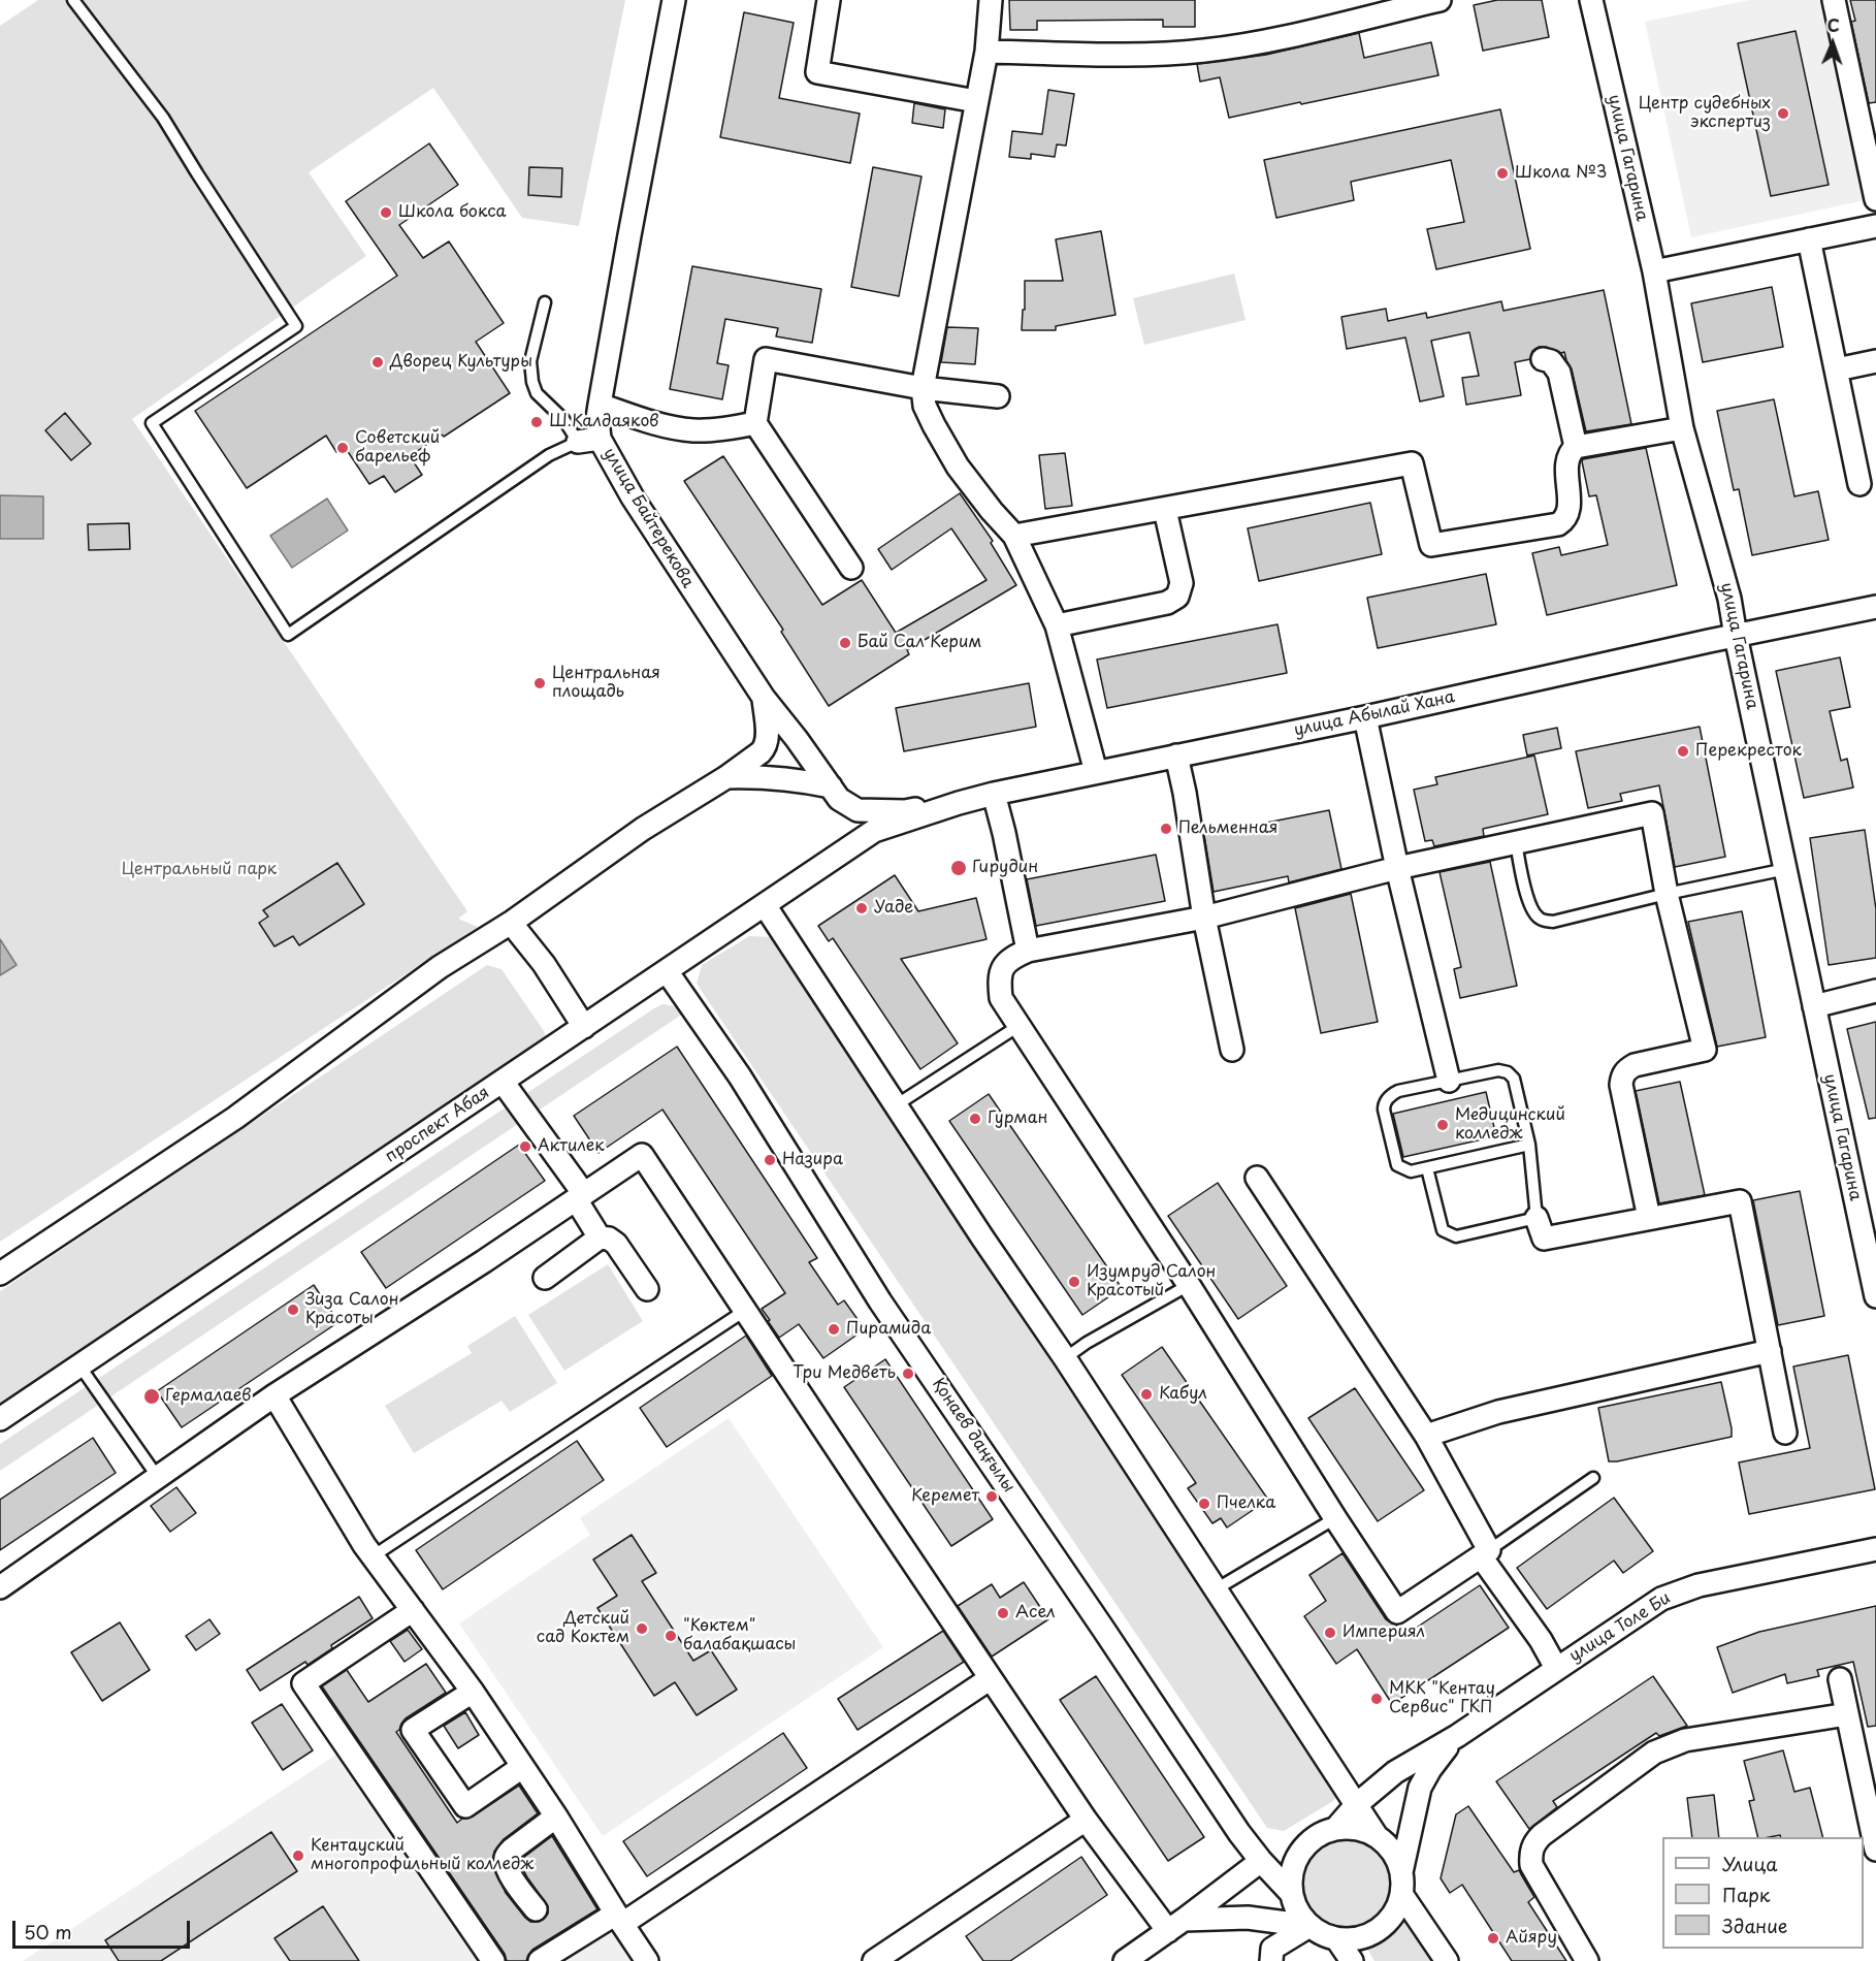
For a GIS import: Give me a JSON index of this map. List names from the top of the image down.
{
  "streets": {
    "street": [
      "улица Гагарина",
      "улица Байтерекова",
      "улица Абылай Хана",
      "проспект Абая",
      "Қонаев даңғылы",
      "улица Толе Би"
    ]
  },
  "crossings": [
    ["улица Гагарина", "улица Абылай Хана"],
    ["улица Байтерекова", "улица Абылай Хана"],
    ["улица Абылай Хана", "проспект Абая"],
    ["проспект Абая", "Қонаев даңғылы"],
    ["Қонаев даңғылы", "улица Толе Би"]
  ],
  "parks": ["Центральный парк"],
  "places": [
    "Центр судебных экспертиз",
    "Школа №3",
    "Школа бокса",
    "Дворец Культуры",
    "Ш.Калдаяков",
    "Советский барельеф",
    "Бай Сал Керим",
    "Центральная площадь",
    "Перекресток",
    "Пельменная",
    "Гирудин",
    "Уаде",
    "Гурман",
    "Медицинский колледж",
    "Актилек",
    "Назира",
    "Изумруд Салон Красотый",
    "Зиза Салон Красоты",
    "Пирамида",
    "Три Медветь",
    "Кабул",
    "Гермалаев",
    "Керемет",
    "Пчелка",
    "Асел",
    "Детский сад Коктем",
    "Империял",
    "\"Көктем\" балабақшасы",
    "МКК \"Кентау Сервис\" ГКП",
    "Кентауский многопрофильный колледж",
    "Айяру"
  ],
  "legend": ["Улица", "Парк", "Здание"],
  "scale_bar": "50 m",
  "north": "top"
}
